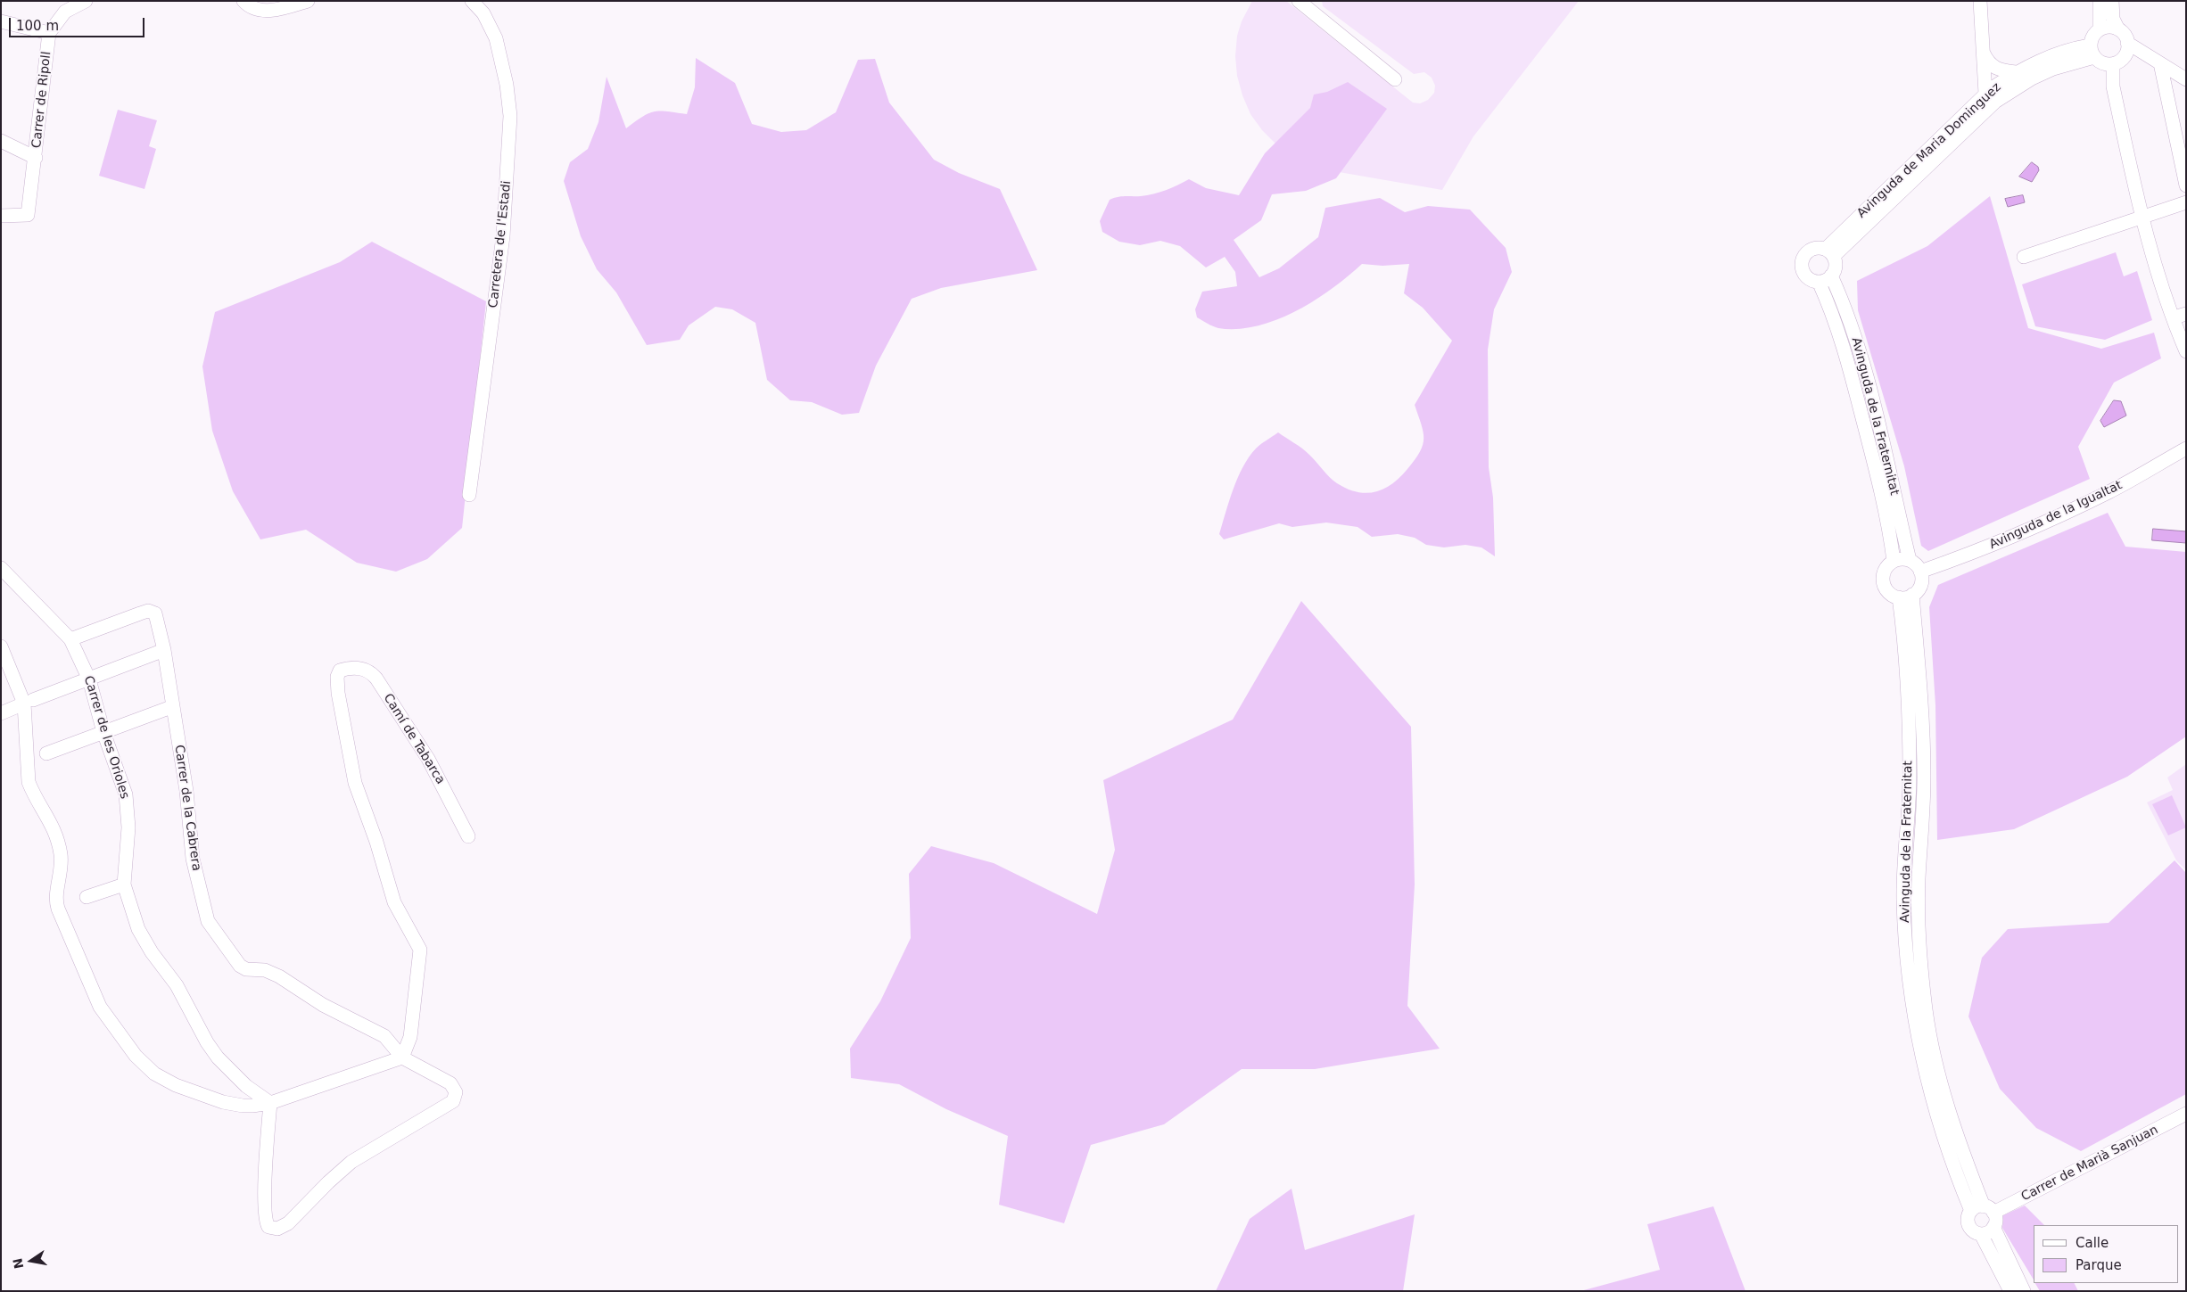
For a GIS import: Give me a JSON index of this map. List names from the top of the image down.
{
  "streets": {
    "street": [
      "Carrer de Ripoll",
      "Avinguda de Maria Dominguez",
      "Carretera de l'Estadi",
      "Avinguda de la Fraternitat",
      "Avinguda de la Igualtat",
      "Carrer de les Orioles",
      "Camí de Tabarca",
      "Carrer de la Cabrera",
      "Carrer de Marià Sanjuan"
    ]
  },
  "crossings": [
    ["Avinguda de Maria Dominguez", "Avinguda de la Fraternitat"],
    ["Avinguda de la Fraternitat", "Avinguda de la Igualtat"],
    ["Avinguda de la Fraternitat", "Carrer de Marià Sanjuan"],
    ["Carrer de les Orioles", "Carrer de la Cabrera"],
    ["Camí de Tabarca", "Carrer de la Cabrera"]
  ],
  "legend": ["Calle", "Parque"],
  "scale_bar": "100 m",
  "north": "left"
}
